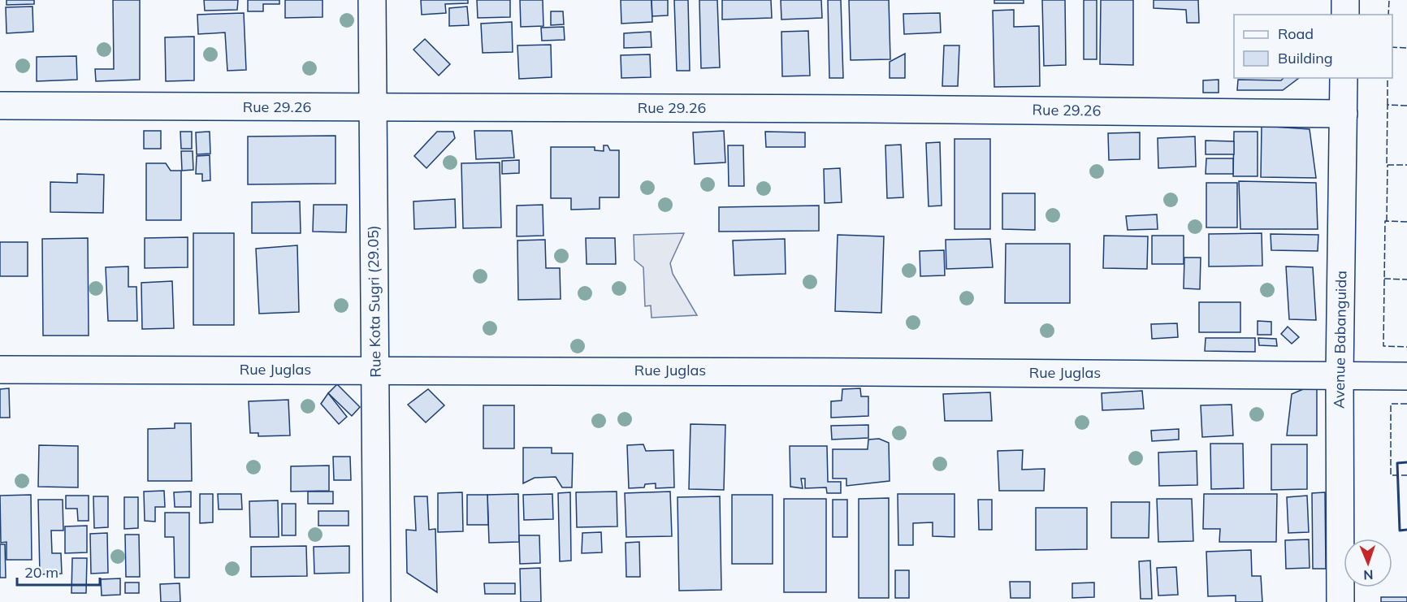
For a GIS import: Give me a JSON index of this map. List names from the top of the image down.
{
  "streets": {
    "street": [
      "Rue 29.26",
      "Rue Kota Sugri (29.05)",
      "Avenue Babanguida",
      "Rue Juglas"
    ]
  },
  "crossings": [
    ["Rue 29.26", "Rue Kota Sugri (29.05)"],
    ["Rue 29.26", "Avenue Babanguida"],
    ["Rue Kota Sugri (29.05)", "Rue Juglas"],
    ["Avenue Babanguida", "Rue Juglas"]
  ],
  "legend": ["Road", "Building"],
  "scale_bar": "20 m",
  "north": "bottom"
}
